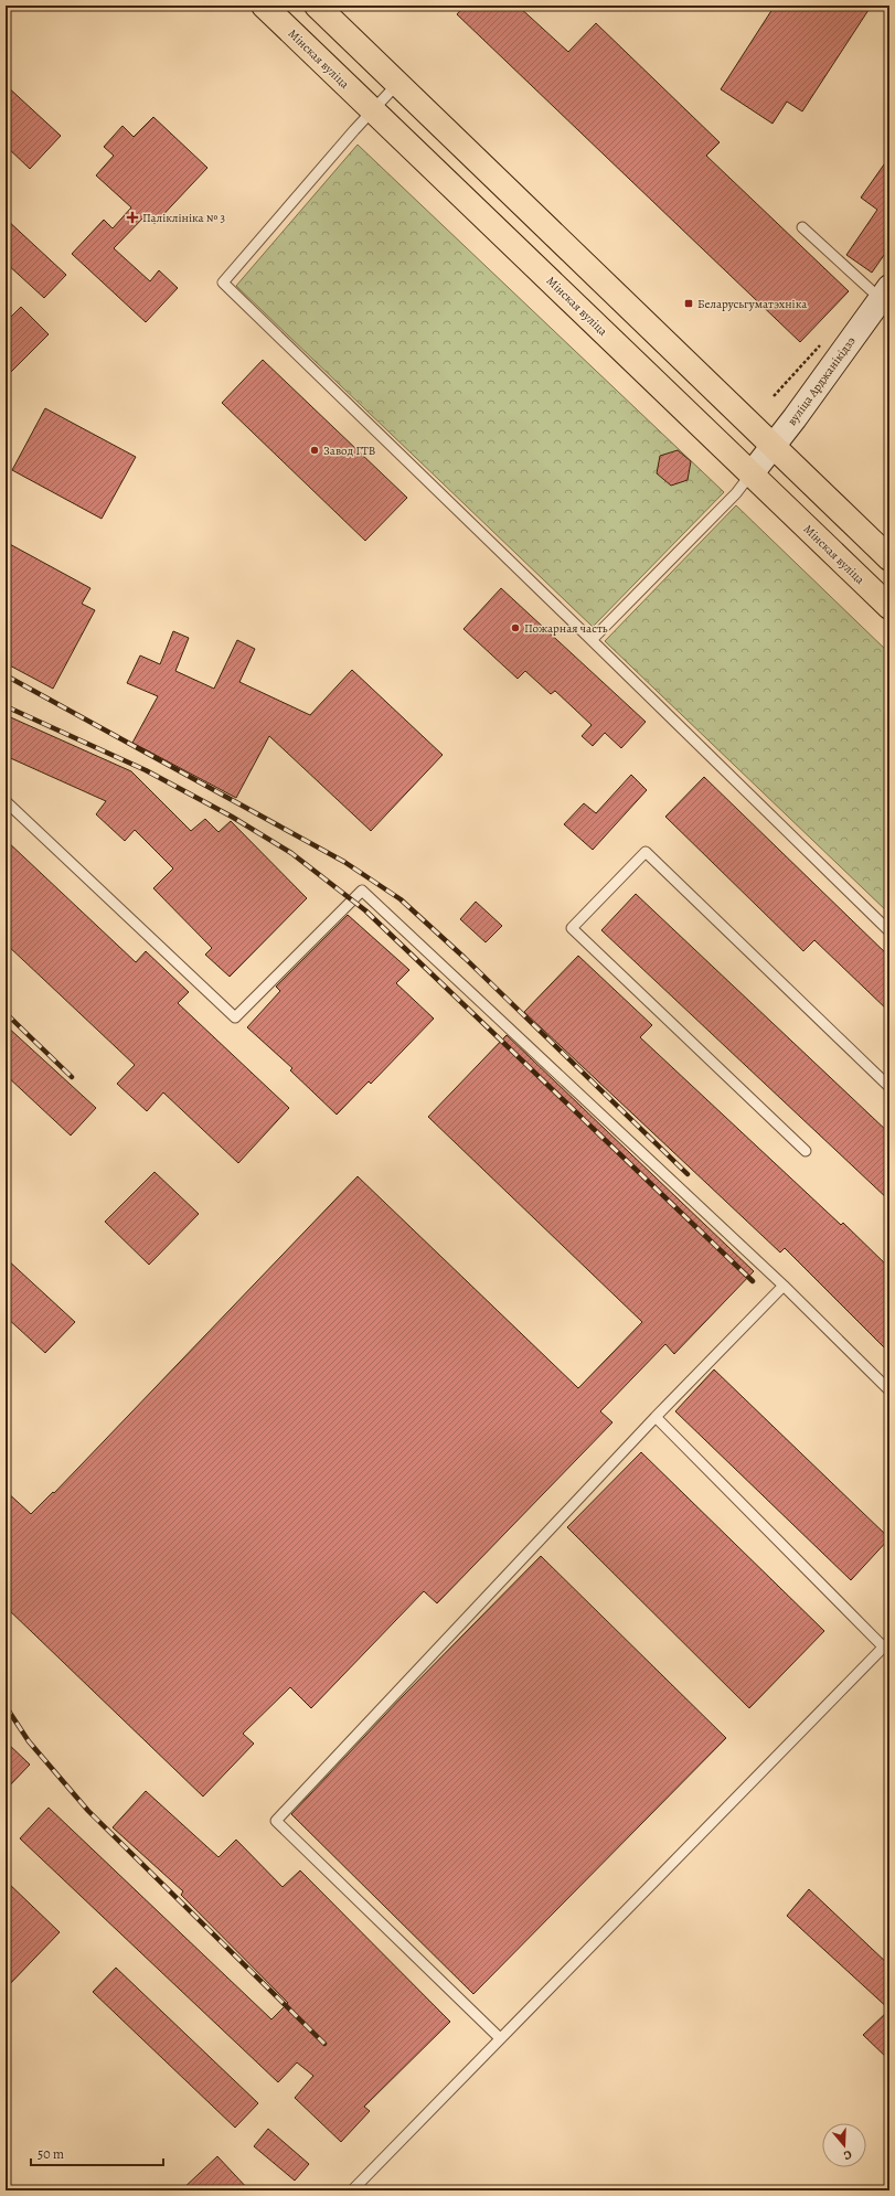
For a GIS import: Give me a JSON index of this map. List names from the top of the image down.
{
  "streets": {
    "main road": ["Мінская вуліца", "вуліца Арджанікідзэ"]
  },
  "crossings": [
    ["Мінская вуліца", "вуліца Арджанікідзэ"]
  ],
  "places": {
    "health": ["Паліклініка № 3"],
    "transit": ["Беларусьгуматэхніка"],
    "other": ["Завод ГТВ", "Пожарная часть"]
  },
  "scale_bar": "50 m",
  "north": "bottom"
}
